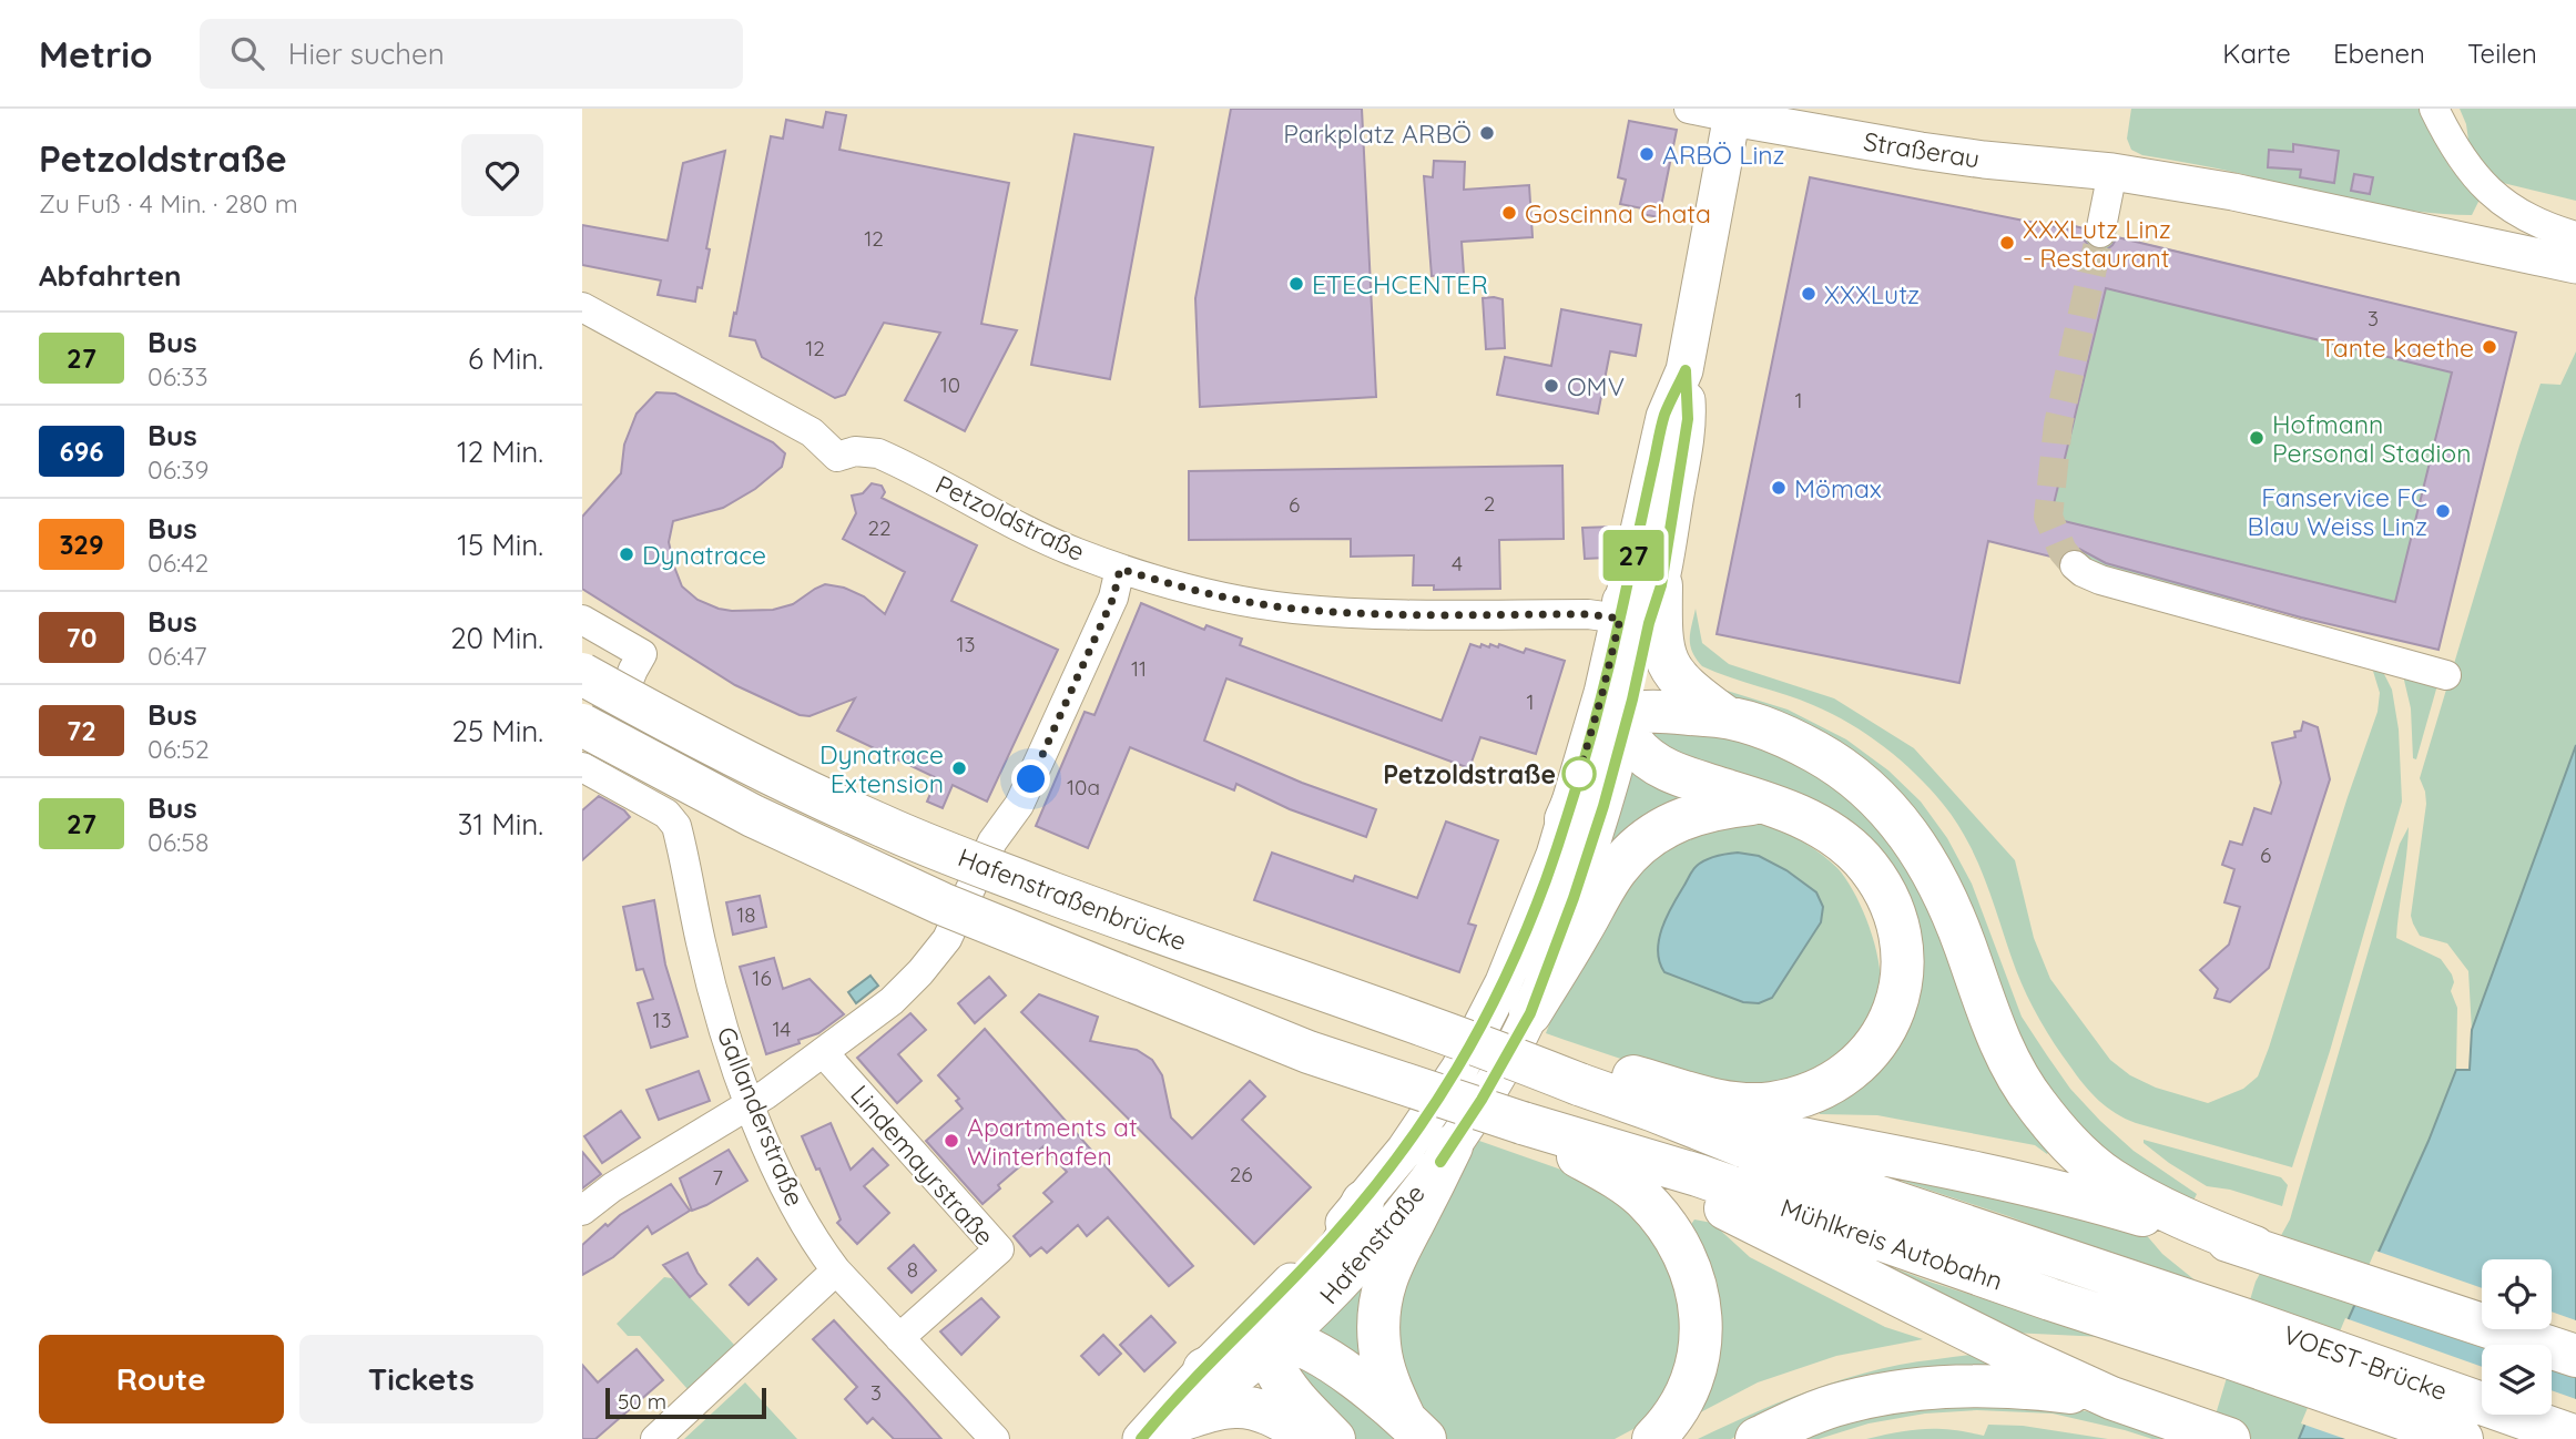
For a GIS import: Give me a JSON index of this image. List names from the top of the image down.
{
  "streets": {
    "highway": ["Hafenstraßenbrücke", "Mühlkreis Autobahn", "VOEST-Brücke"],
    "main road": ["Straßerau", "Hafenstraße"],
    "street": ["Petzoldstraße", "Gallanderstraße", "Lindemayrstraße"]
  },
  "crossings": [
    ["Straßerau", "Hafenstraße"],
    ["Petzoldstraße", "Hafenstraße"],
    ["Hafenstraßenbrücke", "Mühlkreis Autobahn"],
    ["Gallanderstraße", "Lindemayrstraße"],
    ["Mühlkreis Autobahn", "VOEST-Brücke"]
  ],
  "places": [
    "Parkplatz ARBÖ",
    "ARBÖ Linz",
    "Goscinna Chata",
    "XXXLutz Linz - Restaurant",
    "ETECHCENTER",
    "XXXLutz",
    "Tante kaethe",
    "OMV",
    "Hofmann Personal Stadion",
    "Mömax",
    "Fanservice FC Blau Weiss Linz",
    "Dynatrace",
    "Dynatrace Extension",
    "Petzoldstraße",
    "Apartments at Winterhafen"
  ],
  "lines": ["bus line 27"],
  "house_numbers": [
    "12",
    "3",
    "12",
    "10",
    "1",
    "2",
    "6",
    "22",
    "4",
    "13",
    "11",
    "1",
    "10a",
    "6",
    "18",
    "16",
    "13",
    "14",
    "26",
    "7",
    "8",
    "3"
  ],
  "scale_bar": "50 m",
  "page": {
    "header": "Metrio",
    "search": "Hier suchen",
    "nav": ["Karte", "Ebenen", "Teilen"],
    "heading": [
      ["Petzoldstraße", "Zu Fuß · 4 Min. · 280 m"],
      "Abfahrten"
    ],
    "on_map": "27",
    "list": [
      {
        "mark": "27",
        "name": "Bus",
        "note": "06:33",
        "value": "6 Min."
      },
      {
        "mark": "696",
        "name": "Bus",
        "note": "06:39",
        "value": "12 Min."
      },
      {
        "mark": "329",
        "name": "Bus",
        "note": "06:42",
        "value": "15 Min."
      },
      {
        "mark": "70",
        "name": "Bus",
        "note": "06:47",
        "value": "20 Min."
      },
      {
        "mark": "72",
        "name": "Bus",
        "note": "06:52",
        "value": "25 Min."
      },
      {
        "mark": "27",
        "name": "Bus",
        "note": "06:58",
        "value": "31 Min."
      }
    ],
    "buttons": ["Route", "Tickets"],
    "scale": "50 m"
  }
}
